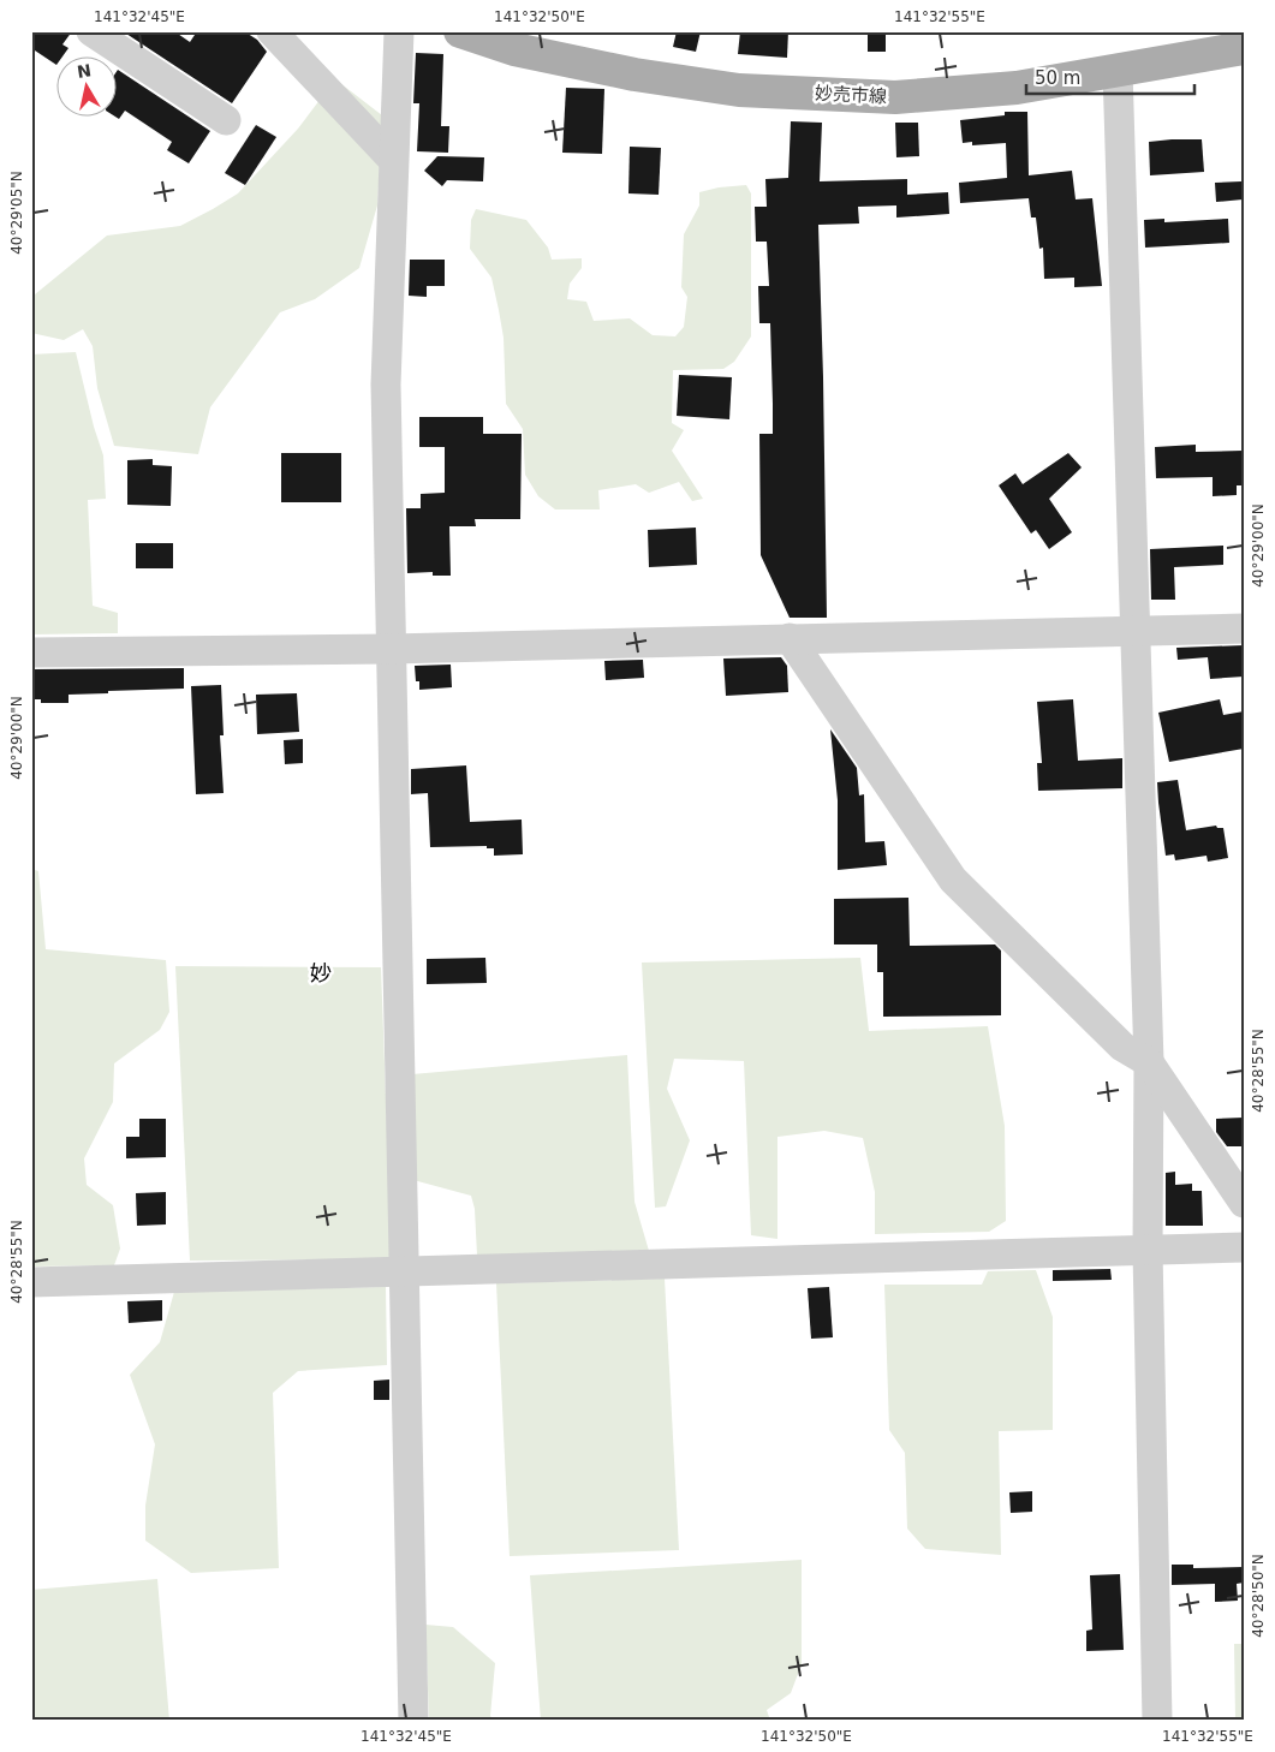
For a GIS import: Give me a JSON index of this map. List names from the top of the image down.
{
  "streets": {
    "main road": ["妙売市線"]
  },
  "districts": ["妙"],
  "scale_bar": "50 m",
  "north": "top",
  "coordinates": [
    "141°32'45\"E",
    "141°32'50\"E",
    "141°32'55\"E",
    "40°29'05\"N",
    "40°29'00\"N",
    "40°28'55\"N",
    "40°28'50\"N"
  ]
}
